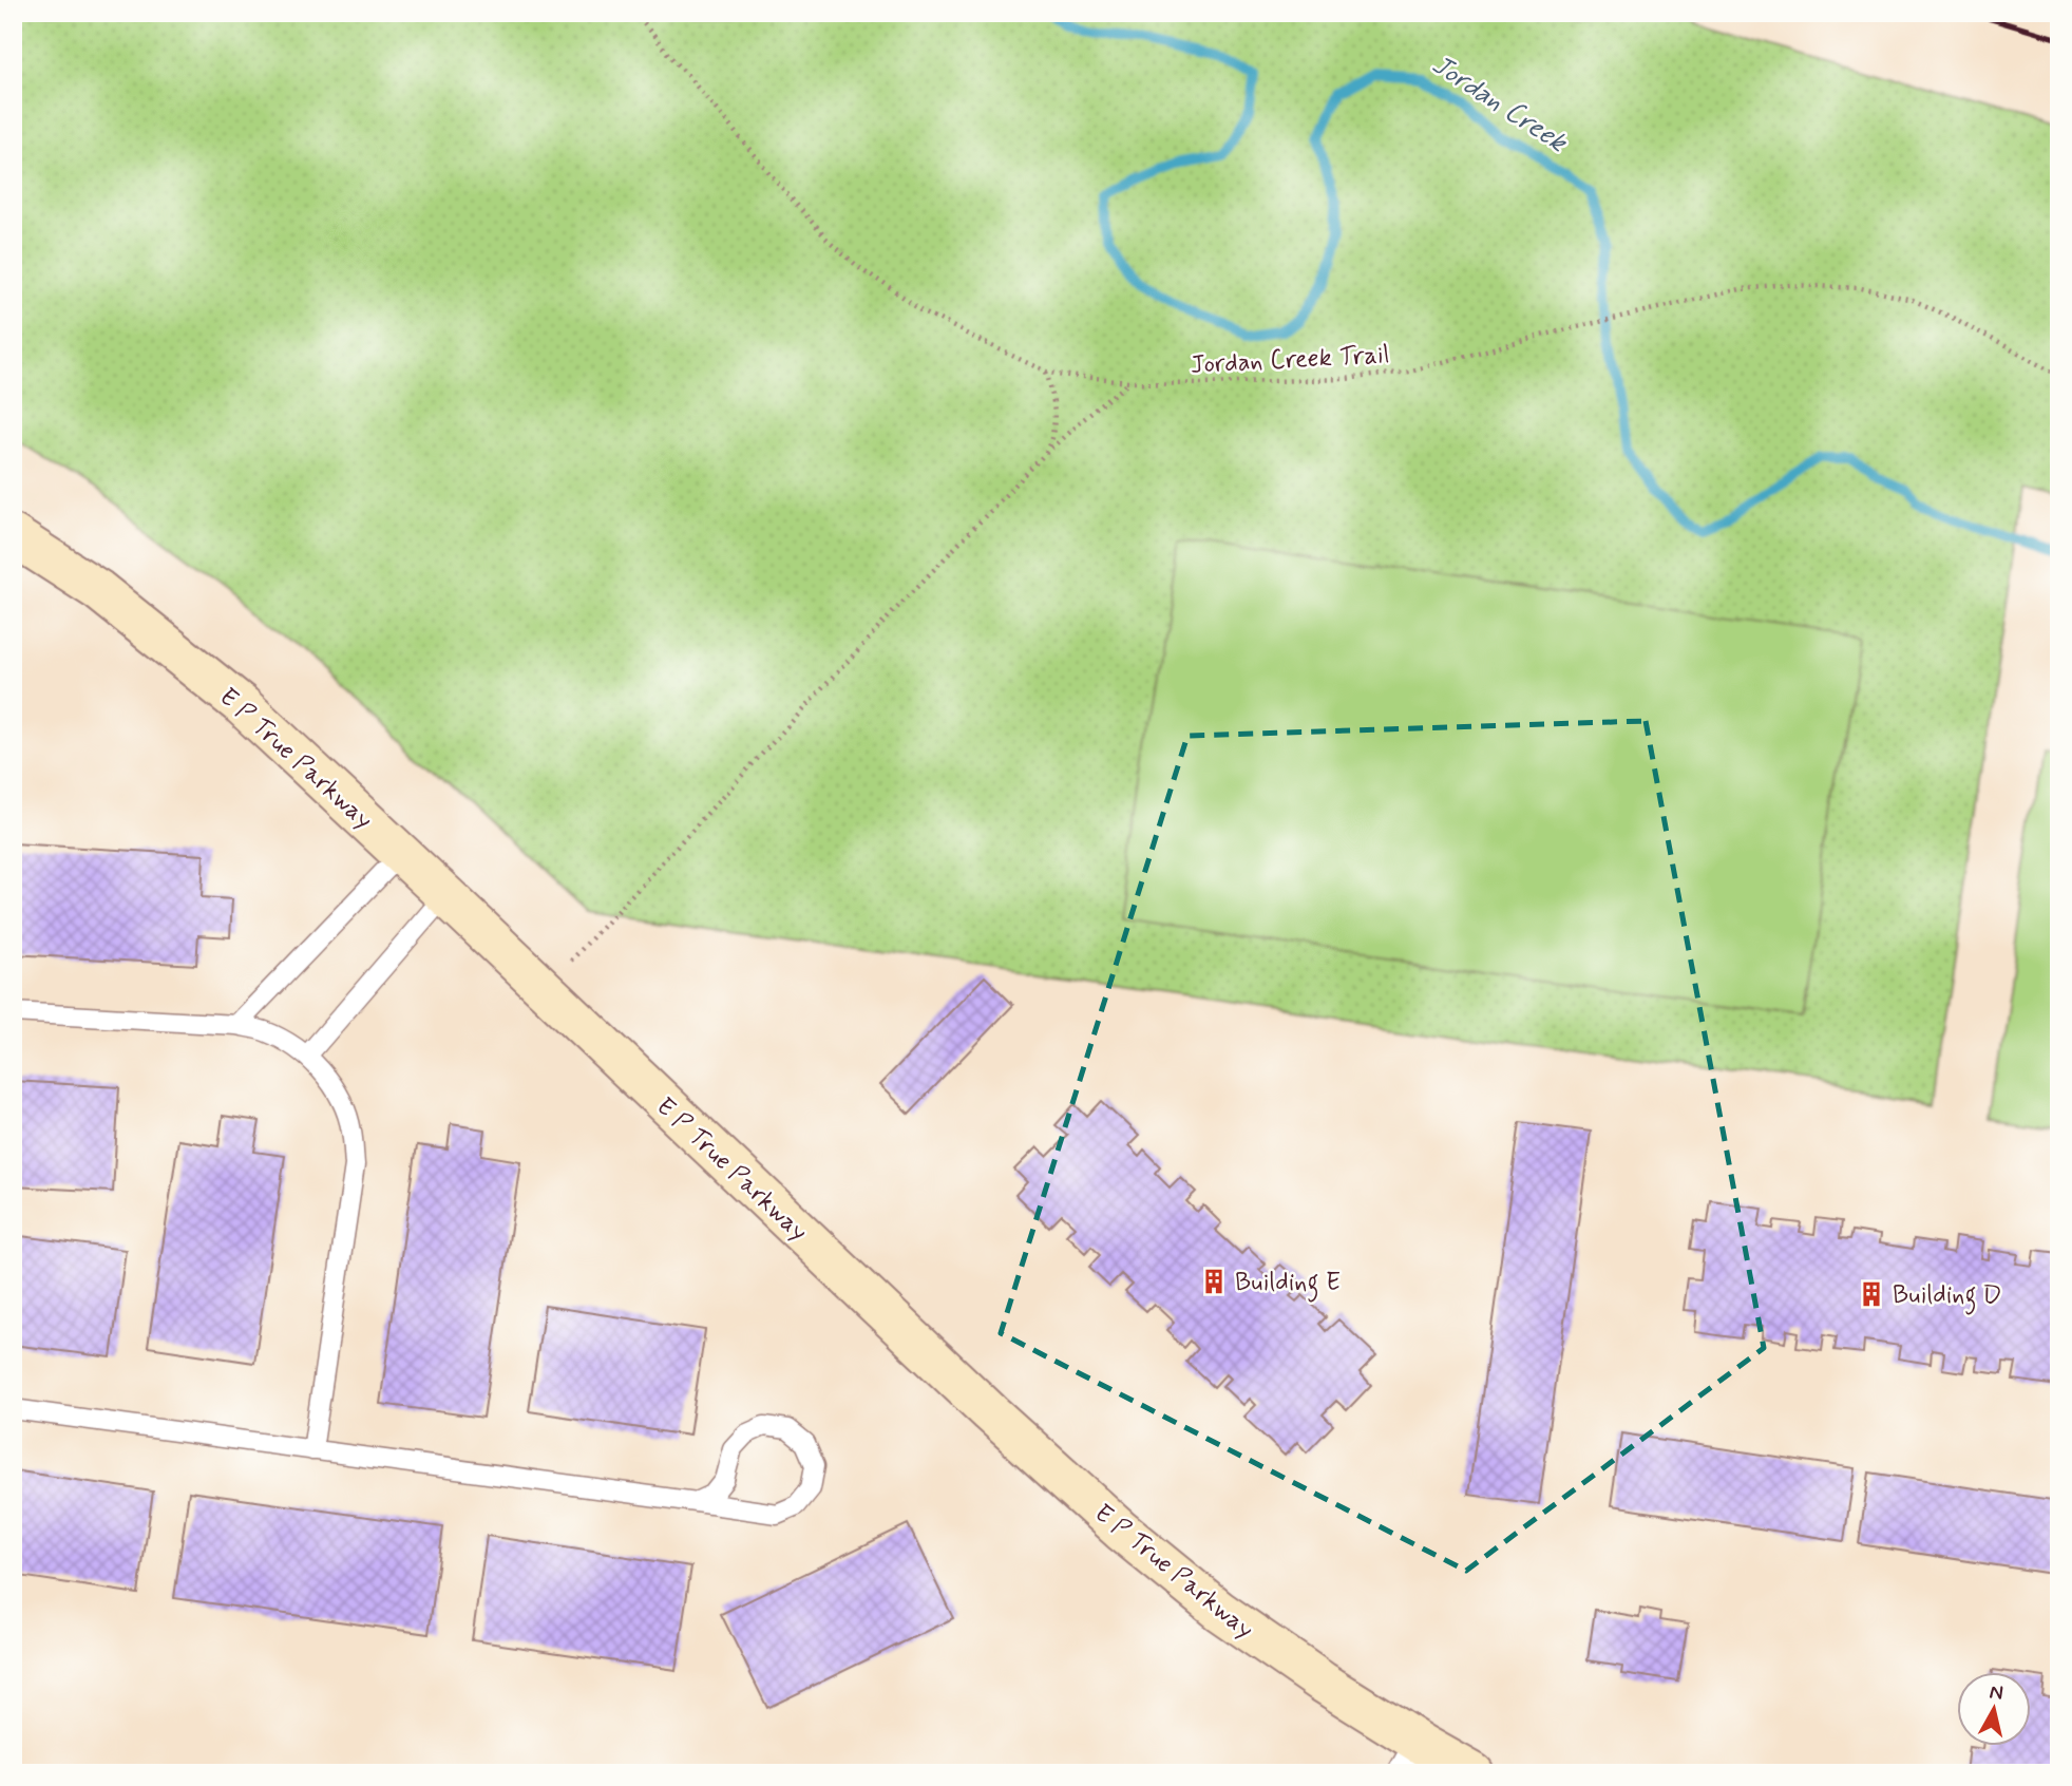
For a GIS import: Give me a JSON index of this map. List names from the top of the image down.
{
  "streets": {
    "main road": ["E P True Parkway"],
    "path": ["Jordan Creek Trail"]
  },
  "water": ["Jordan Creek"],
  "places": {
    "building": ["Building E", "Building D"]
  },
  "north": "top"
}
